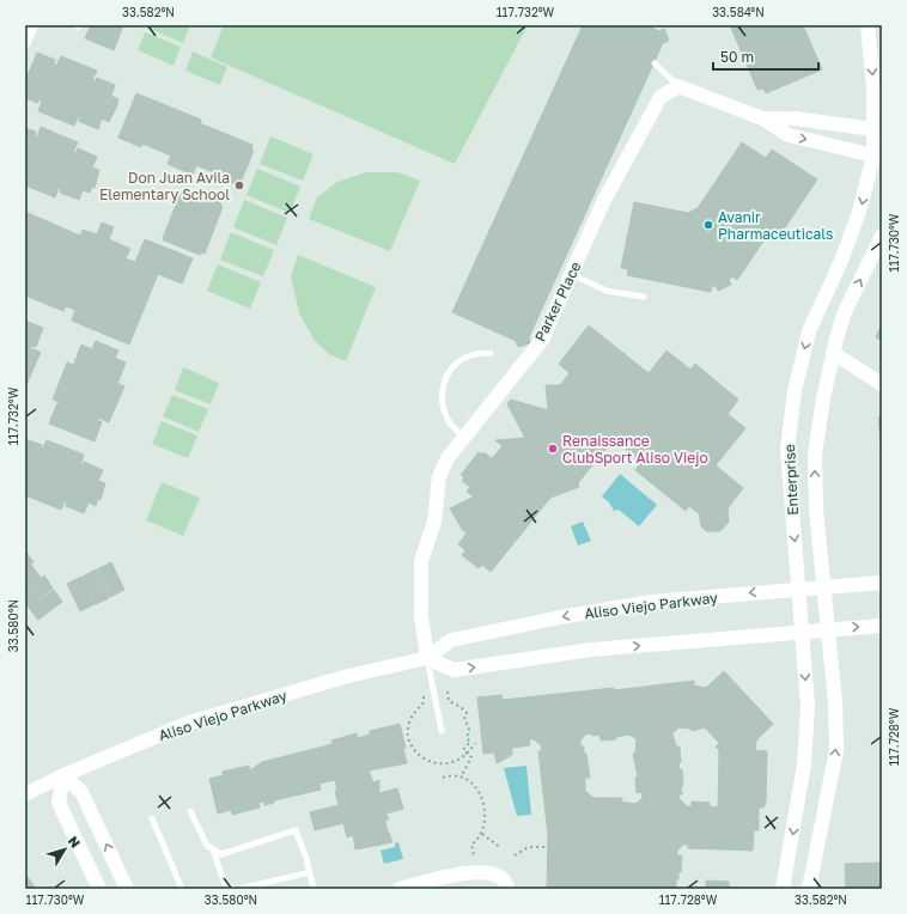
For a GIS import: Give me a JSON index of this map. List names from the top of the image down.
{
  "streets": {
    "main road": ["Parker Place", "Enterprise", "Aliso Viejo Parkway"]
  },
  "crossings": [
    ["Parker Place", "Aliso Viejo Parkway"],
    ["Enterprise", "Aliso Viejo Parkway"]
  ],
  "places": ["Don Juan Avila Elementary School", "Avanir Pharmaceuticals", "Renaissance ClubSport Aliso Viejo"],
  "scale_bar": "50 m",
  "north": "top right",
  "coordinates": [
    "33.582°N",
    "117.732°W",
    "33.584°N",
    "117.730°W",
    "33.580°N",
    "117.728°W"
  ]
}
